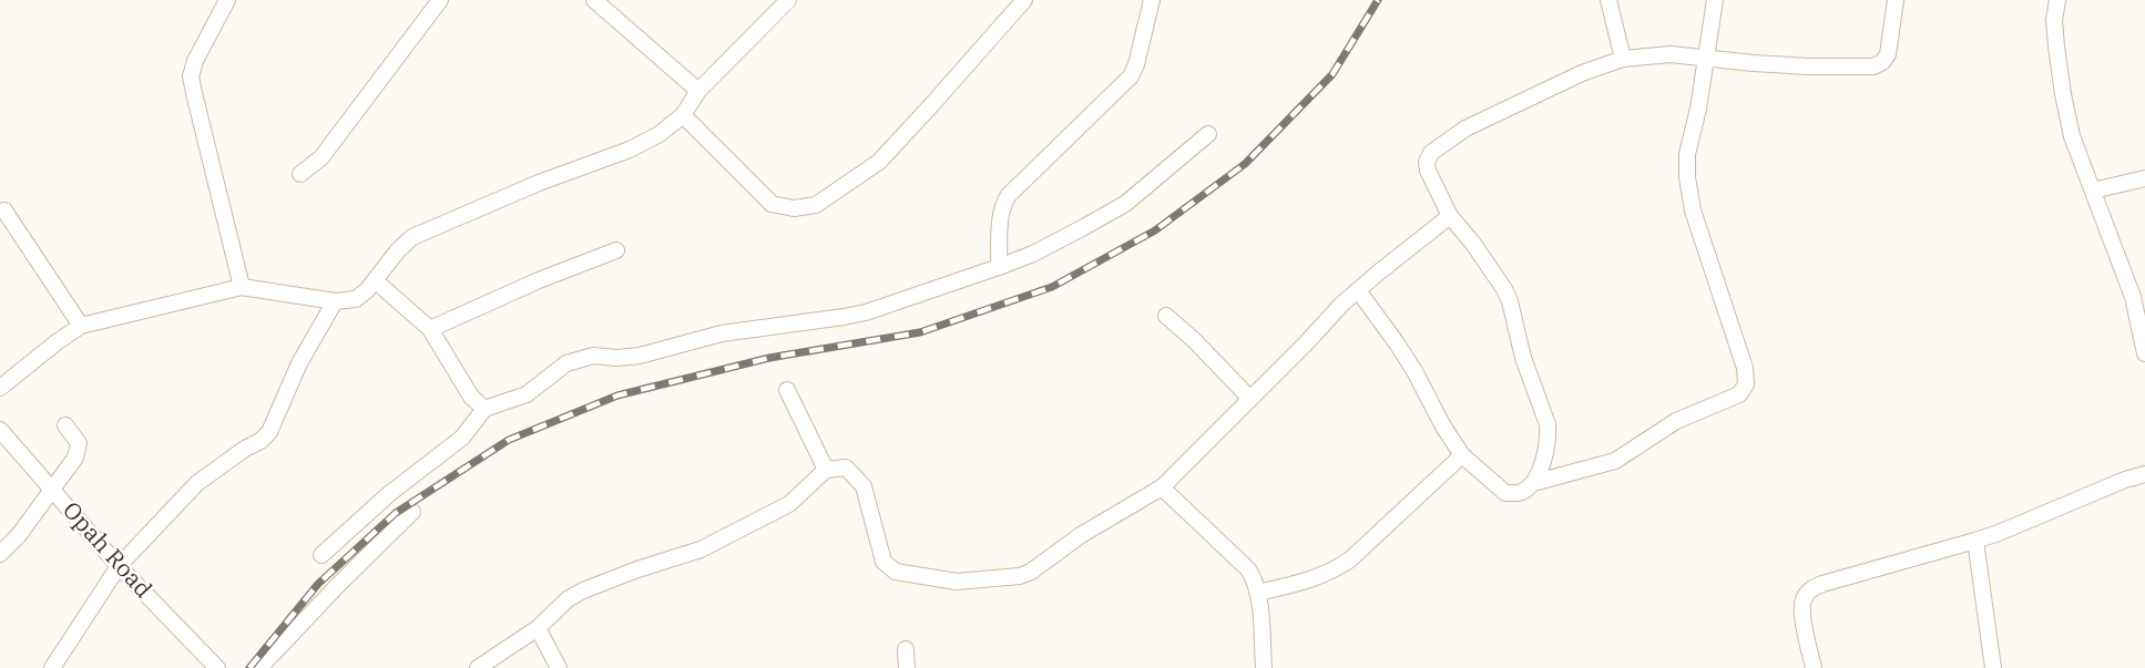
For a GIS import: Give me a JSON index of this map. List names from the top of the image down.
{
  "streets": {
    "street": ["Opah Road"]
  }
}
